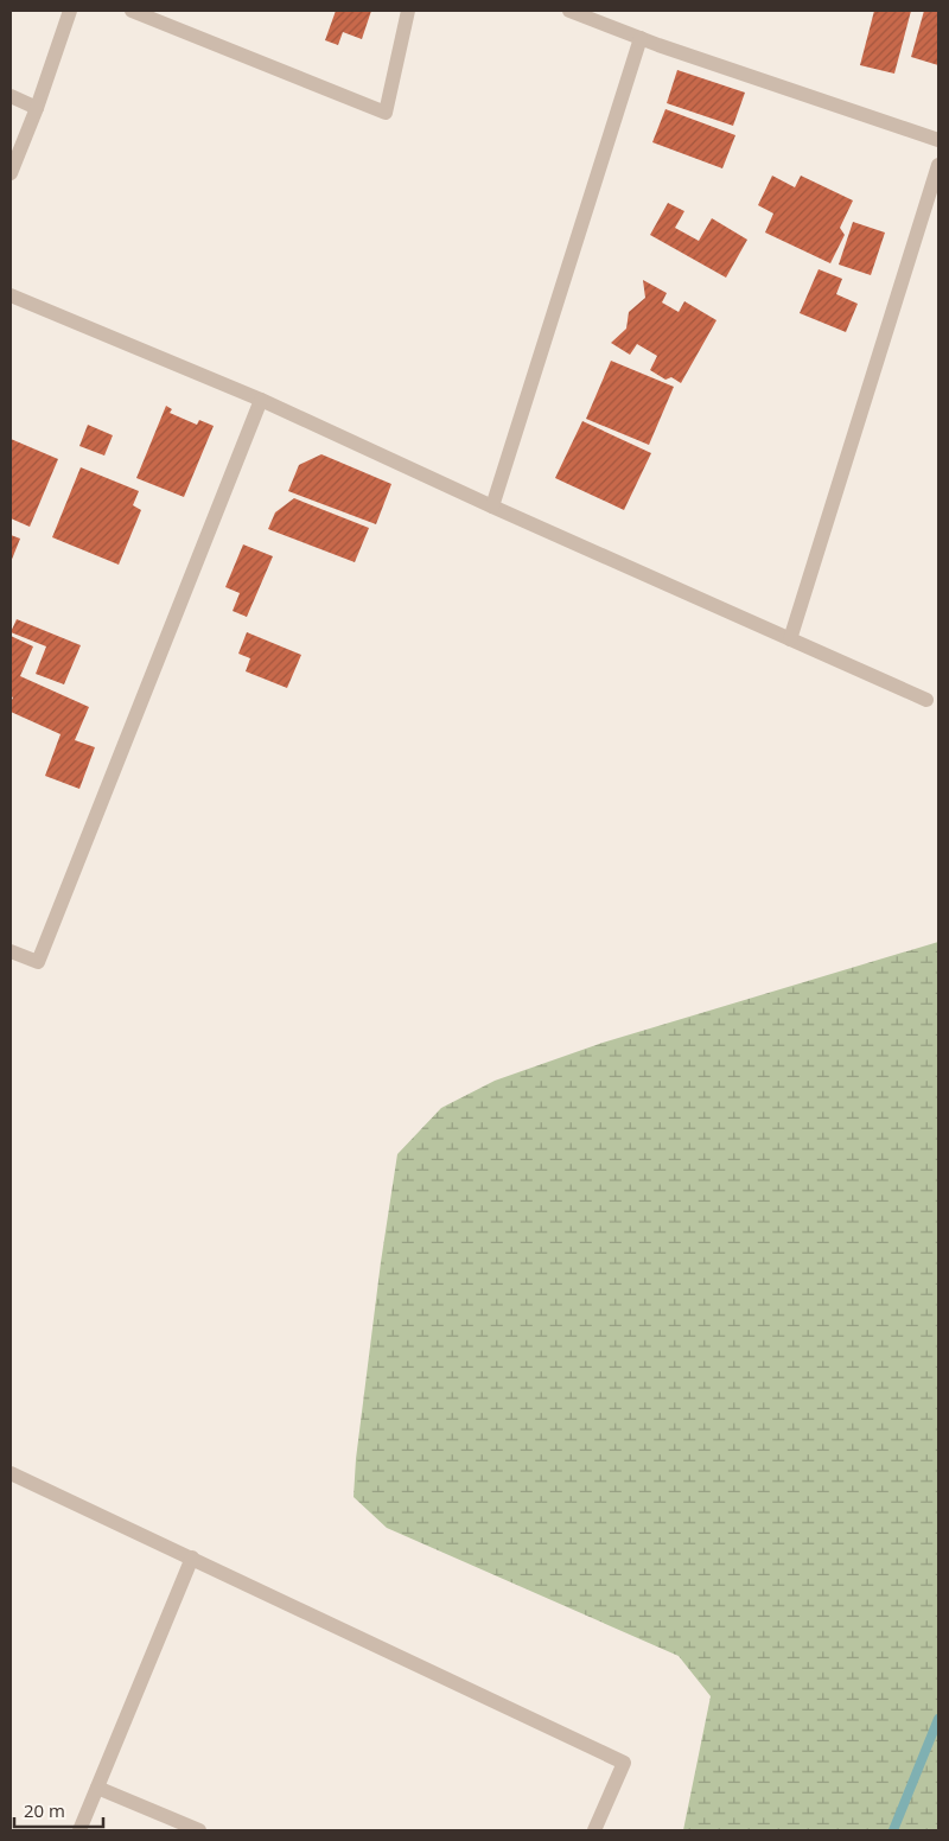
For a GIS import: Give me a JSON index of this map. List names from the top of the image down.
{
  "scale_bar": "20 m"
}
